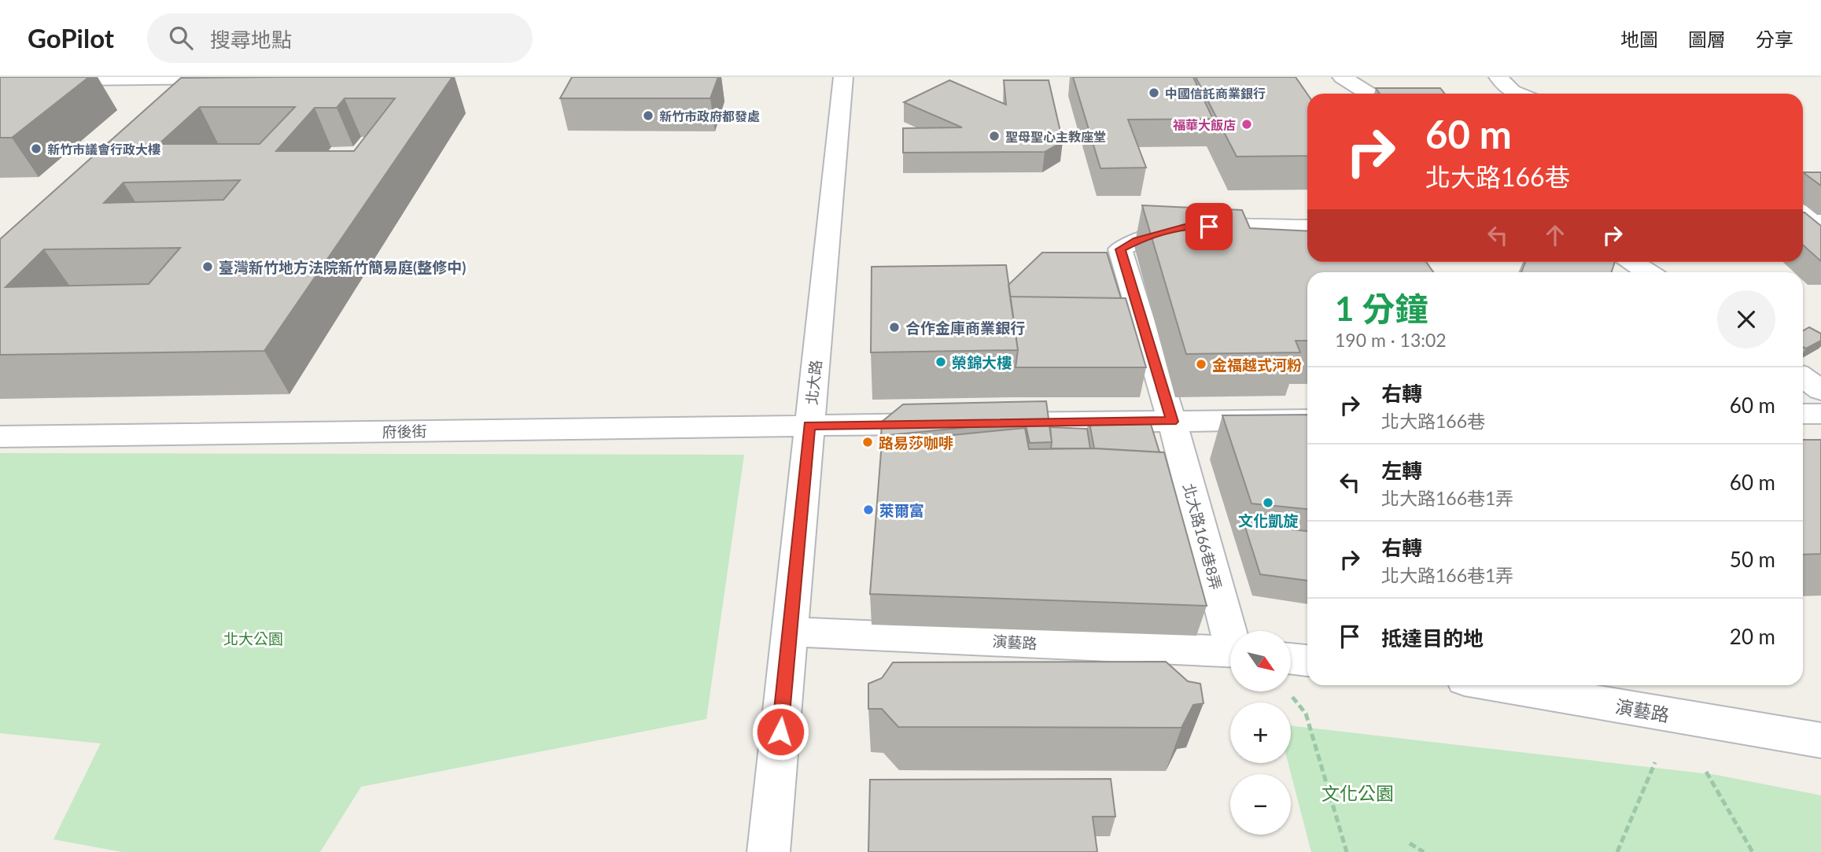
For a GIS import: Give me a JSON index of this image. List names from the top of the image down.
{
  "streets": {
    "street": [
      "北大路",
      "府後街",
      "北大路166巷8弄",
      "演藝路"
    ]
  },
  "crossings": [
    ["北大路", "府後街"],
    ["北大路", "演藝路"]
  ],
  "parks": ["北大公園", "文化公園"],
  "places": [
    "中國信託商業銀行",
    "新竹市政府都發處",
    "福華大飯店",
    "聖母聖心主教座堂",
    "新竹市議會行政大樓",
    "臺灣新竹地方法院新竹簡易庭(整修中)",
    "合作金庫商業銀行",
    "榮錦大樓",
    "金福越式河粉",
    "路易莎咖啡",
    "文化凱旋",
    "萊爾富"
  ],
  "north": "bottom right",
  "page": {
    "header": "GoPilot",
    "search": "搜尋地點",
    "nav": ["地圖", "圖層", "分享"],
    "turn": ["60 m", "北大路166巷"],
    "heading": ["1 分鐘", "190 m · 13:02"],
    "list": [
      {
        "name": "右轉",
        "note": "北大路166巷",
        "value": "60 m"
      },
      {
        "name": "左轉",
        "note": "北大路166巷1弄",
        "value": "60 m"
      },
      {
        "name": "右轉",
        "note": "北大路166巷1弄",
        "value": "50 m"
      },
      {
        "name": "抵達目的地",
        "value": "20 m"
      }
    ],
    "map_buttons": ["+", "−"]
  }
}
